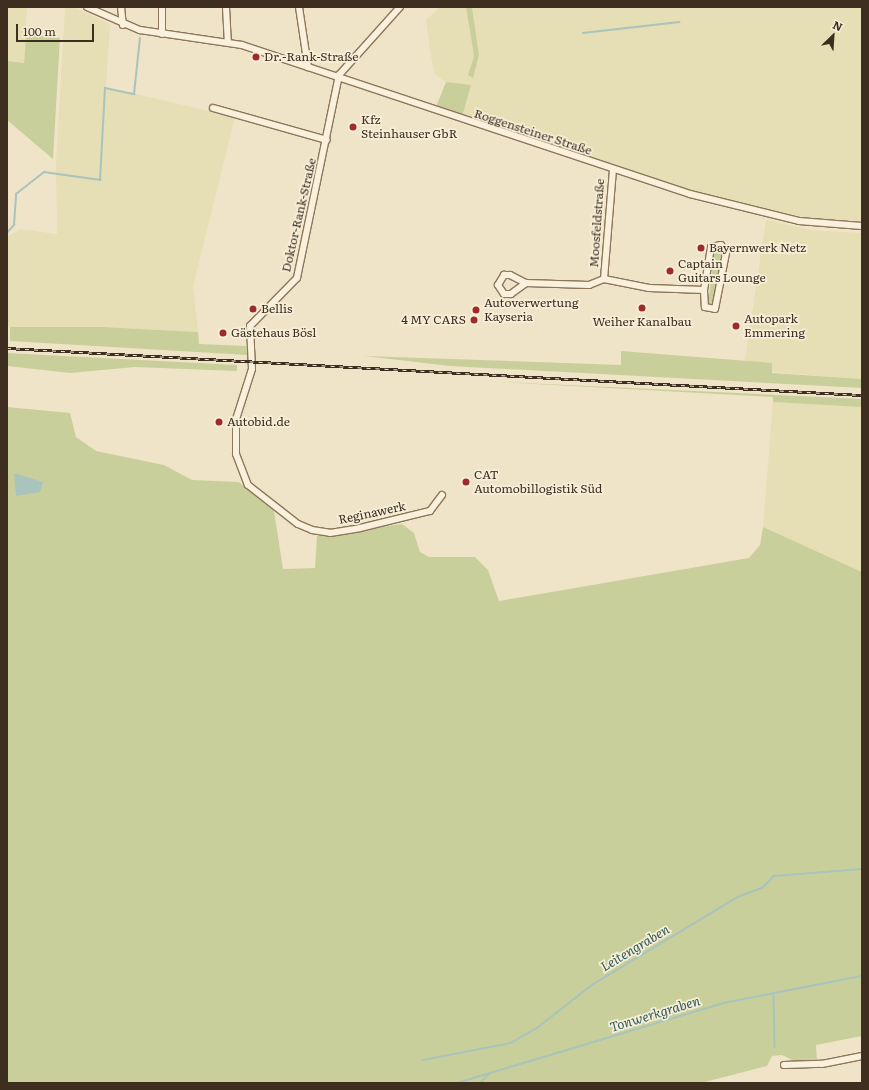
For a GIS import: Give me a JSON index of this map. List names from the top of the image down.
{
  "streets": {
    "street": [
      "Roggensteiner Straße",
      "Doktor-Rank-Straße",
      "Moosfeldstraße",
      "Reginawerk"
    ]
  },
  "crossings": [
    ["Roggensteiner Straße", "Doktor-Rank-Straße"],
    ["Roggensteiner Straße", "Moosfeldstraße"],
    ["Doktor-Rank-Straße", "Reginawerk"]
  ],
  "water": ["Leitengraben", "Tonwerkgraben"],
  "places": [
    "Dr.-Rank-Straße",
    "Kfz Steinhauser GbR",
    "Bayernwerk Netz",
    "Captain Guitars Lounge",
    "Weiher Kanalbau",
    "Bellis",
    "Autoverwertung Kayseria",
    "4 MY CARS",
    "Autopark Emmering",
    "Gästehaus Bösl",
    "Autobid.de",
    "CAT Automobillogistik Süd"
  ],
  "scale_bar": "100 m",
  "north": "top right"
}
